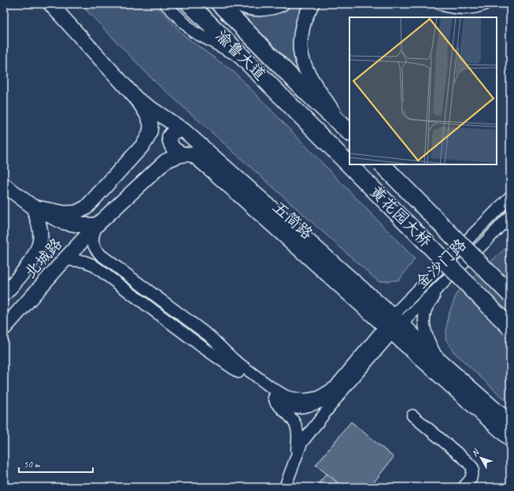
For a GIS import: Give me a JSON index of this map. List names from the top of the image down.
{
  "streets": {
    "highway": ["渝鲁大道", "黄花园大桥"],
    "main road": ["五简路", "北城路"],
    "street": ["金沙门路"]
  },
  "crossings": [
    ["渝鲁大道", "黄花园大桥"],
    ["五简路", "北城路"],
    ["五简路", "金沙门路"]
  ],
  "scale_bar": "50 m",
  "north": "top left"
}
